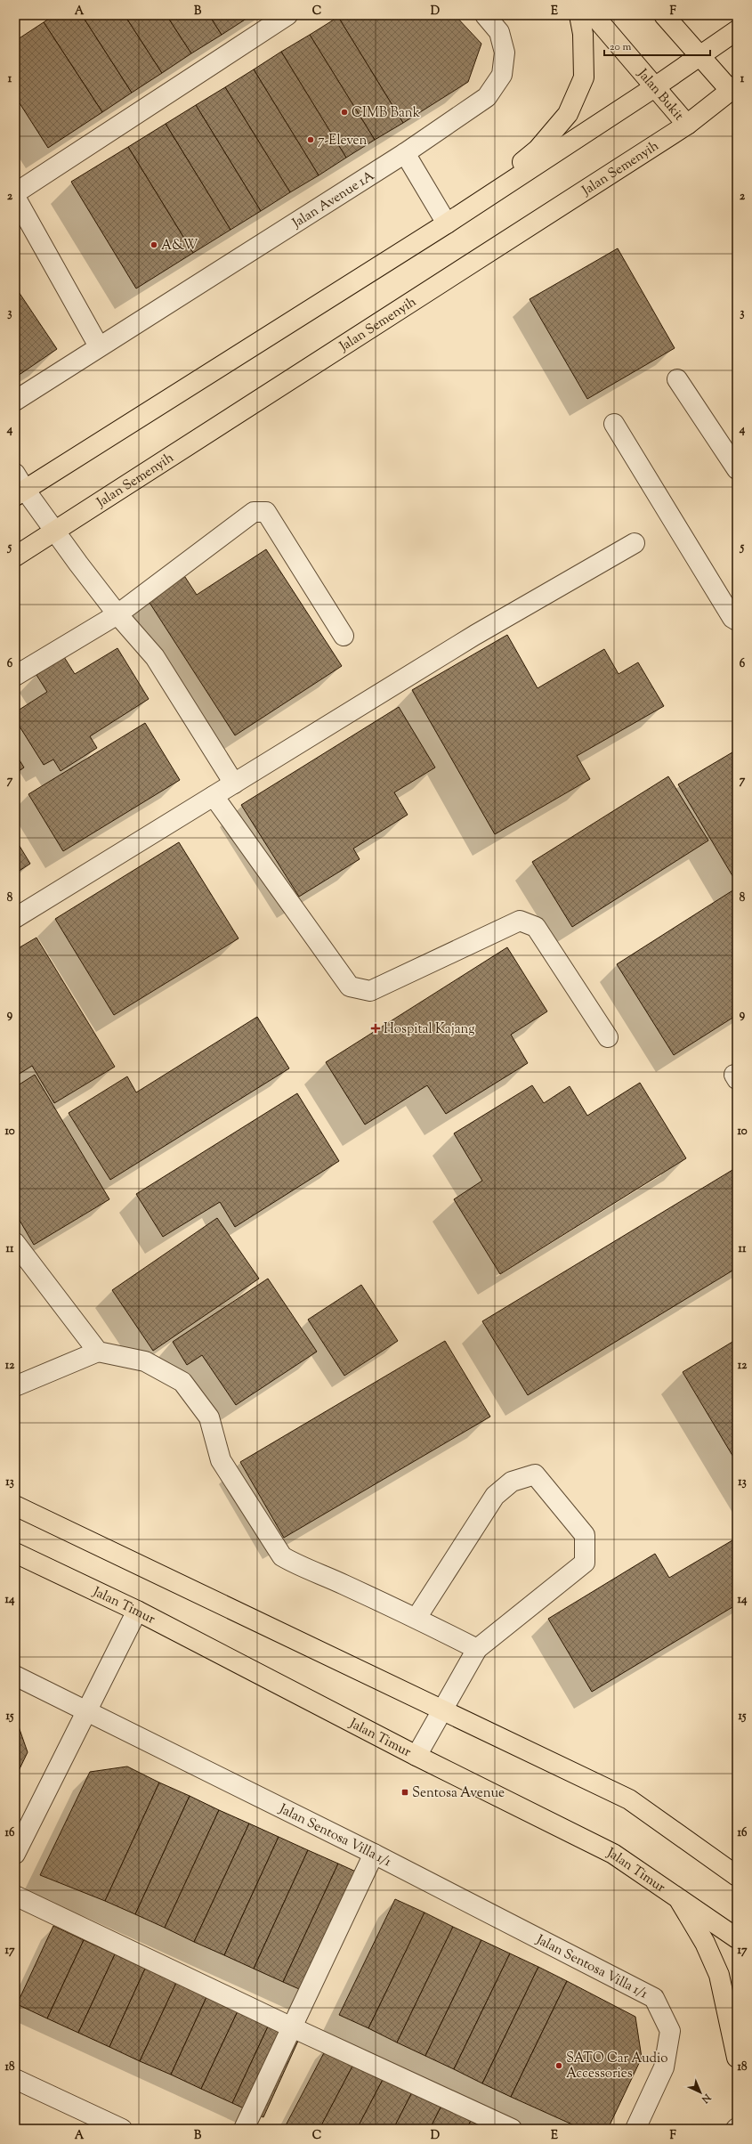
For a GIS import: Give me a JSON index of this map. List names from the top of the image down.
{
  "streets": {
    "main road": ["Jalan Bukit", "Jalan Semenyih", "Jalan Timur"],
    "lane": ["Jalan Avenue 1A", "Jalan Sentosa Villa 1/1"]
  },
  "crossings": [
    ["Jalan Bukit", "Jalan Semenyih"]
  ],
  "places": {
    "other": [
      "CIMB Bank",
      "7-Eleven",
      "A&W",
      "SATO Car Audio Accessories"
    ],
    "health": ["Hospital Kajang"],
    "transit": ["Sentosa Avenue"]
  },
  "scale_bar": "20 m",
  "north": "bottom right",
  "grid": {
    "columns": [
      "A",
      "B",
      "C",
      "D",
      "E",
      "F"
    ],
    "rows": [
      "1",
      "2",
      "3",
      "4",
      "5",
      "6",
      "7",
      "8",
      "9",
      "10",
      "11",
      "12",
      "13",
      "14",
      "15",
      "16",
      "17",
      "18"
    ]
  }
}
